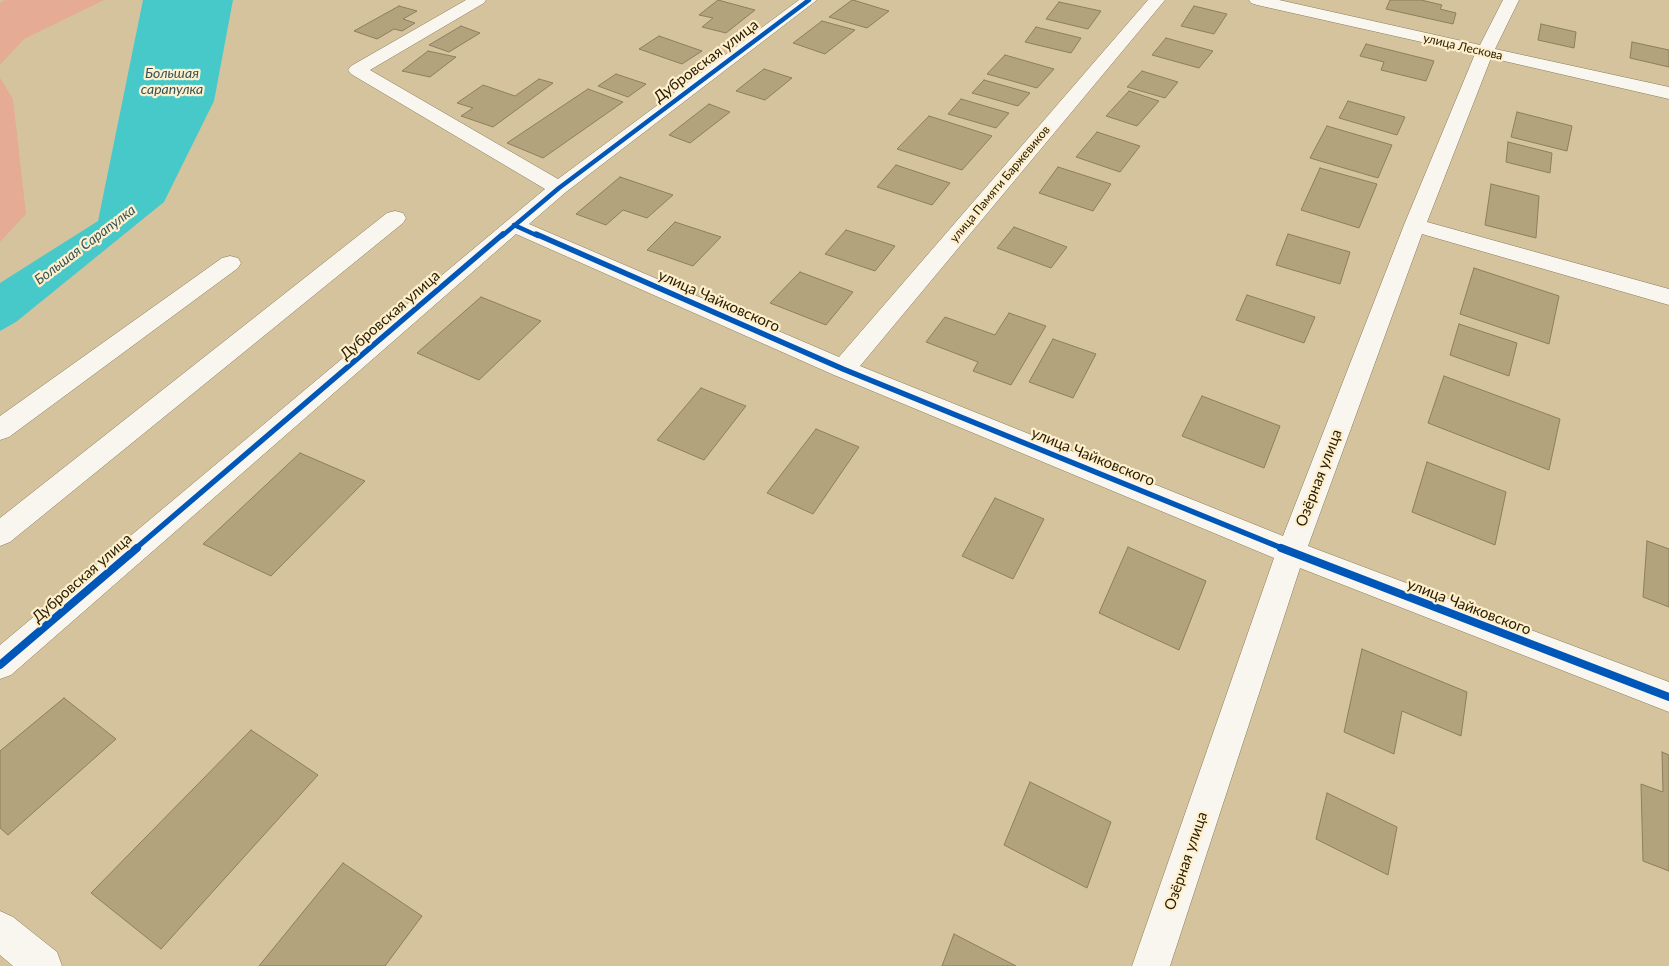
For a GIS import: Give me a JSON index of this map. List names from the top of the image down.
{
  "streets": {
    "street": [
      "улица Лескова",
      "Дубровская улица",
      "улица Памяти Баржевиков",
      "улица Чайковского",
      "Озёрная улица"
    ]
  },
  "crossings": [
    ["улица Лескова", "Озёрная улица"],
    ["Дубровская улица", "улица Чайковского"],
    ["улица Памяти Баржевиков", "улица Чайковского"],
    ["улица Чайковского", "Озёрная улица"]
  ],
  "water": ["Большая сарапулка", "Большая Сарапулка"]
}
